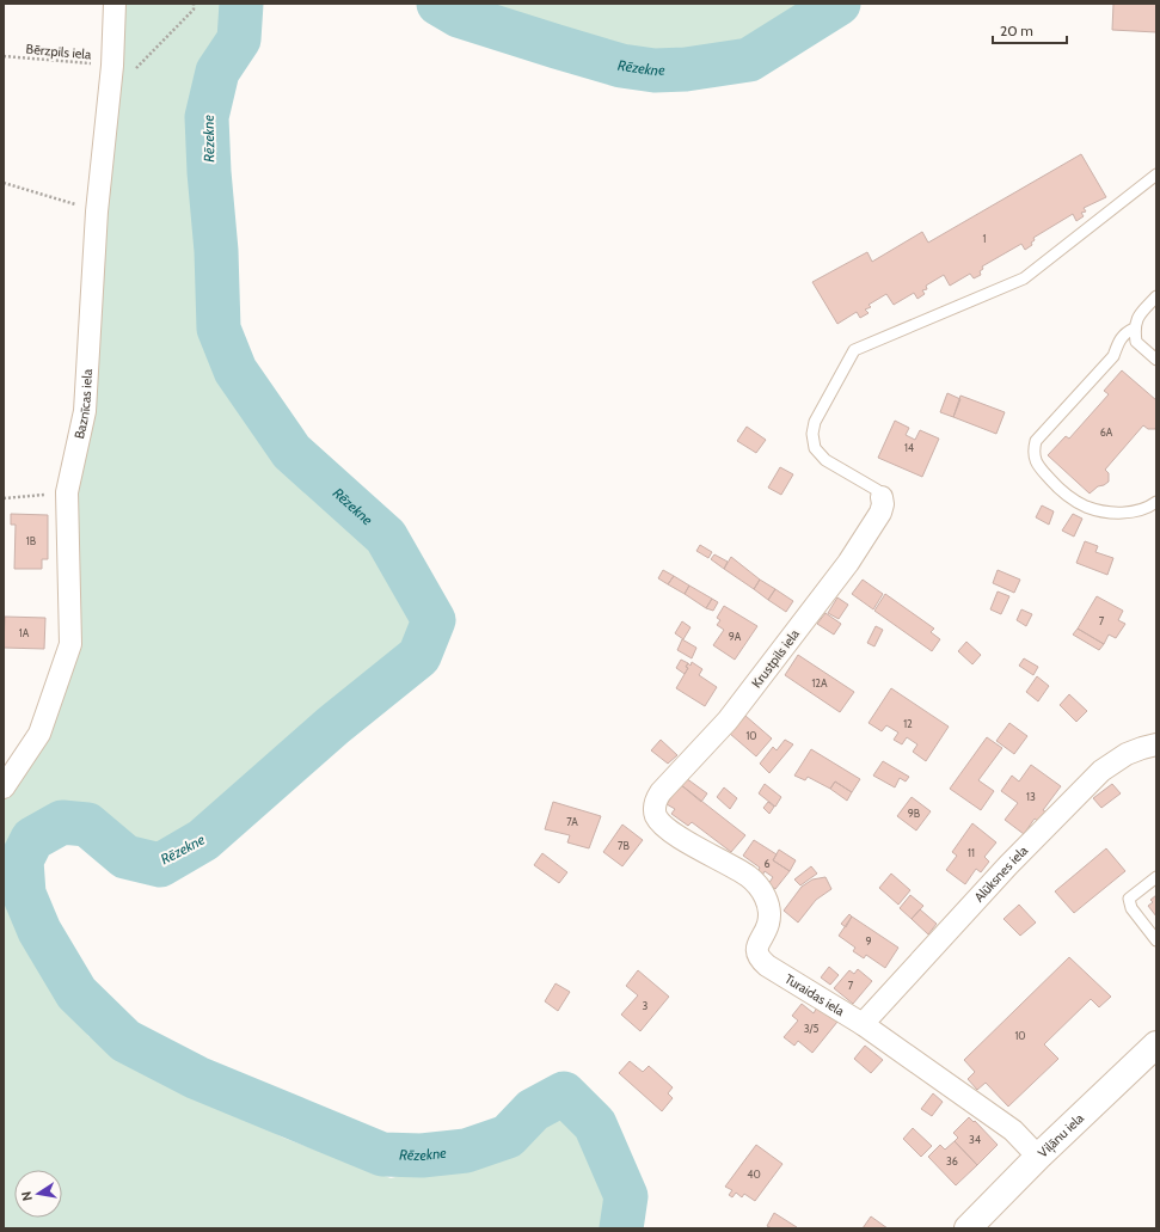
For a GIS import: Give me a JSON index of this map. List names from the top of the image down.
{
  "streets": {
    "main road": ["Viļānu iela"],
    "street": [
      "Baznīcas iela",
      "Krustpils iela",
      "Alūksnes iela",
      "Turaidas iela"
    ],
    "path": ["Bērzpils iela"]
  },
  "crossings": [
    ["Bērzpils iela", "Baznīcas iela"],
    ["Krustpils iela", "Turaidas iela"],
    ["Alūksnes iela", "Turaidas iela"],
    ["Turaidas iela", "Viļānu iela"]
  ],
  "water": ["Rēzekne"],
  "house_numbers": [
    "1",
    "6A",
    "14",
    "1B",
    "7",
    "1A",
    "9A",
    "12A",
    "12",
    "10",
    "13",
    "9B",
    "7A",
    "7B",
    "11",
    "6",
    "9",
    "7",
    "3",
    "3/5",
    "10",
    "34",
    "36",
    "40"
  ],
  "scale_bar": "20 m",
  "north": "left"
}
